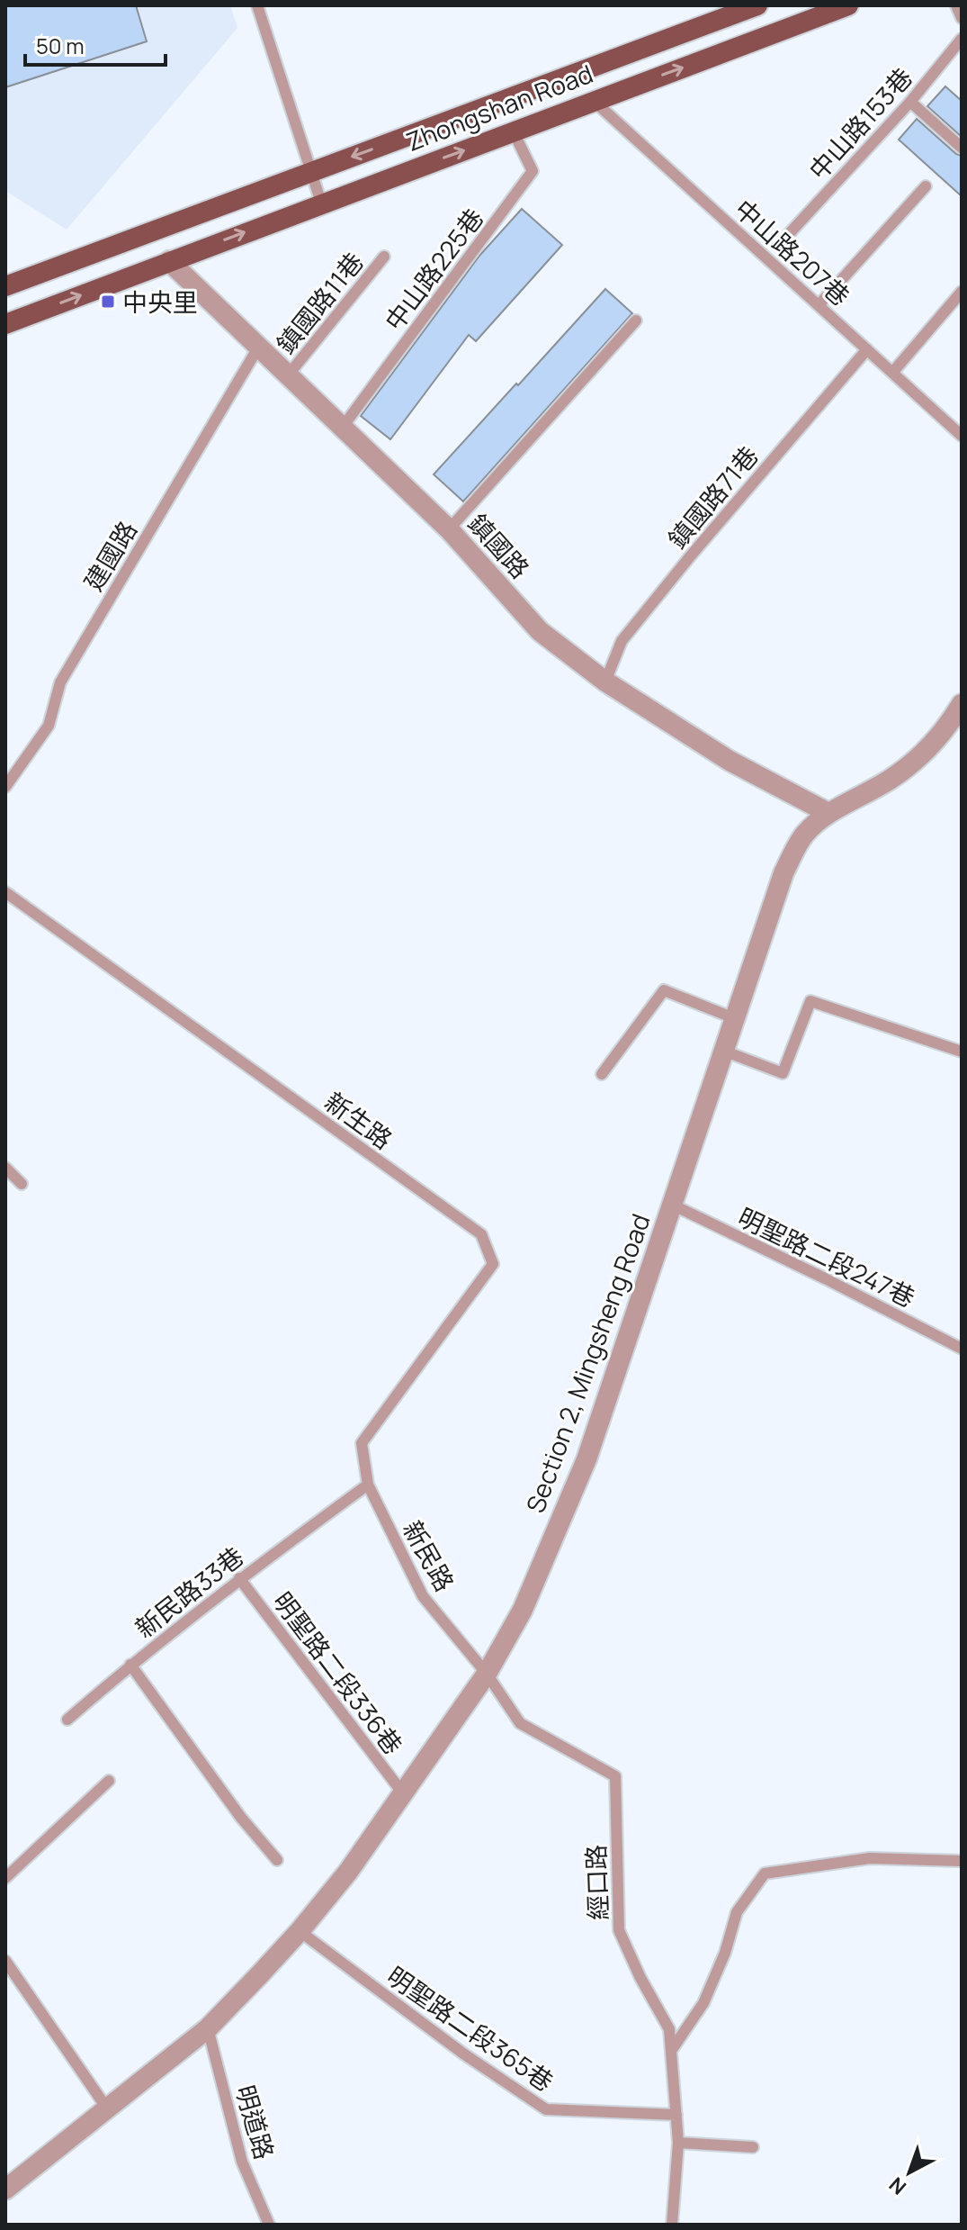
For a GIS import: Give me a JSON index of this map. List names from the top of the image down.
{
  "streets": {
    "main road": ["Zhongshan Road"],
    "street": ["鎮國路", "Section 2, Mingsheng Road"],
    "lane": [
      "中山路153巷",
      "中山路207巷",
      "中山路225巷",
      "鎮國路11巷",
      "鎮國路71巷",
      "建國路",
      "新生路",
      "明聖路二段247巷",
      "新民路",
      "新民路33巷",
      "明聖路二段336巷",
      "經口路",
      "明聖路二段365巷",
      "明道路"
    ]
  },
  "crossings": [
    ["Zhongshan Road", "中山路207巷"],
    ["Zhongshan Road", "中山路225巷"],
    ["Zhongshan Road", "鎮國路"],
    ["中山路207巷", "鎮國路71巷"],
    ["中山路225巷", "鎮國路"],
    ["鎮國路11巷", "鎮國路"],
    ["鎮國路71巷", "鎮國路"],
    ["鎮國路", "建國路"],
    ["鎮國路", "Section 2, Mingsheng Road"],
    ["新生路", "新民路"],
    ["明聖路二段247巷", "Section 2, Mingsheng Road"],
    ["Section 2, Mingsheng Road", "新民路"],
    ["Section 2, Mingsheng Road", "明聖路二段336巷"],
    ["Section 2, Mingsheng Road", "經口路"],
    ["Section 2, Mingsheng Road", "明聖路二段365巷"],
    ["Section 2, Mingsheng Road", "明道路"],
    ["新民路", "新民路33巷"],
    ["新民路", "經口路"],
    ["新民路33巷", "明聖路二段336巷"],
    ["經口路", "明聖路二段365巷"]
  ],
  "places": {
    "transit": ["中央里"]
  },
  "scale_bar": "50 m",
  "north": "bottom left"
}
